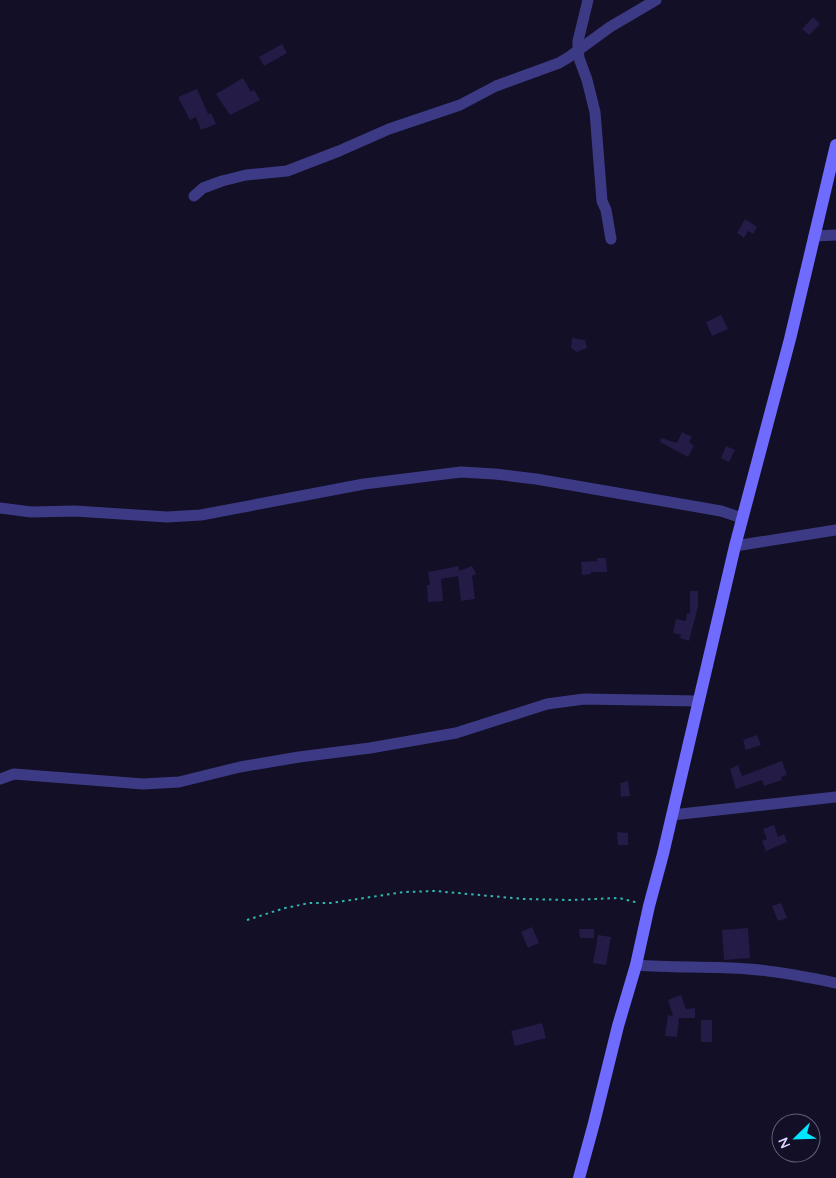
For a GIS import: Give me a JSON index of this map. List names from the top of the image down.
{
  "north": "bottom left"
}
